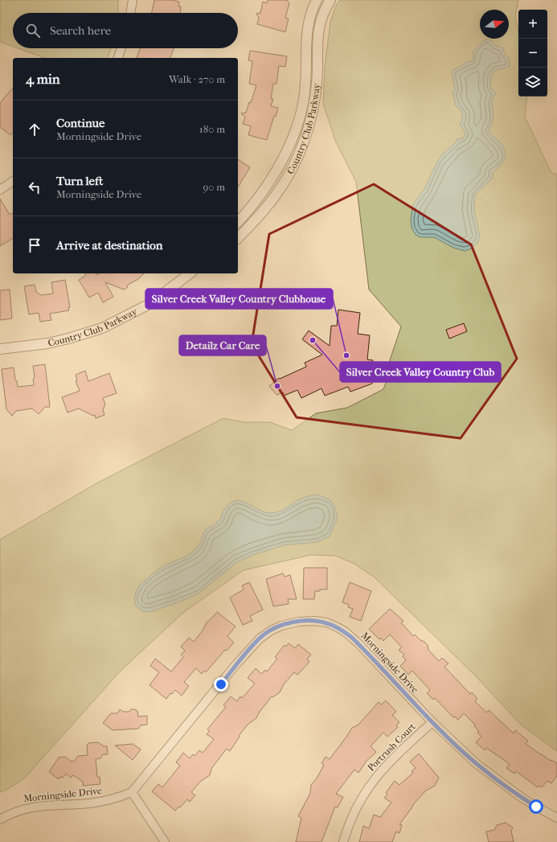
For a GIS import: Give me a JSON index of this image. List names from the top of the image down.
{
  "streets": {
    "street": ["Country Club Parkway", "Morningside Drive", "Portrush Court"]
  },
  "crossings": [
    ["Morningside Drive", "Portrush Court"]
  ],
  "places": ["Silver Creek Valley Country Club", "Silver Creek Valley Country Clubhouse", "Detailz Car Care"],
  "north": "right",
  "page": {
    "map_buttons": ["+", "−"],
    "search": "Search here",
    "heading": ["4 min", "Walk · 270 m"],
    "list": [
      ["Continue", "Morningside Drive", "180 m"],
      ["Turn left", "Morningside Drive", "90 m"],
      "Arrive at destination"
    ]
  }
}
